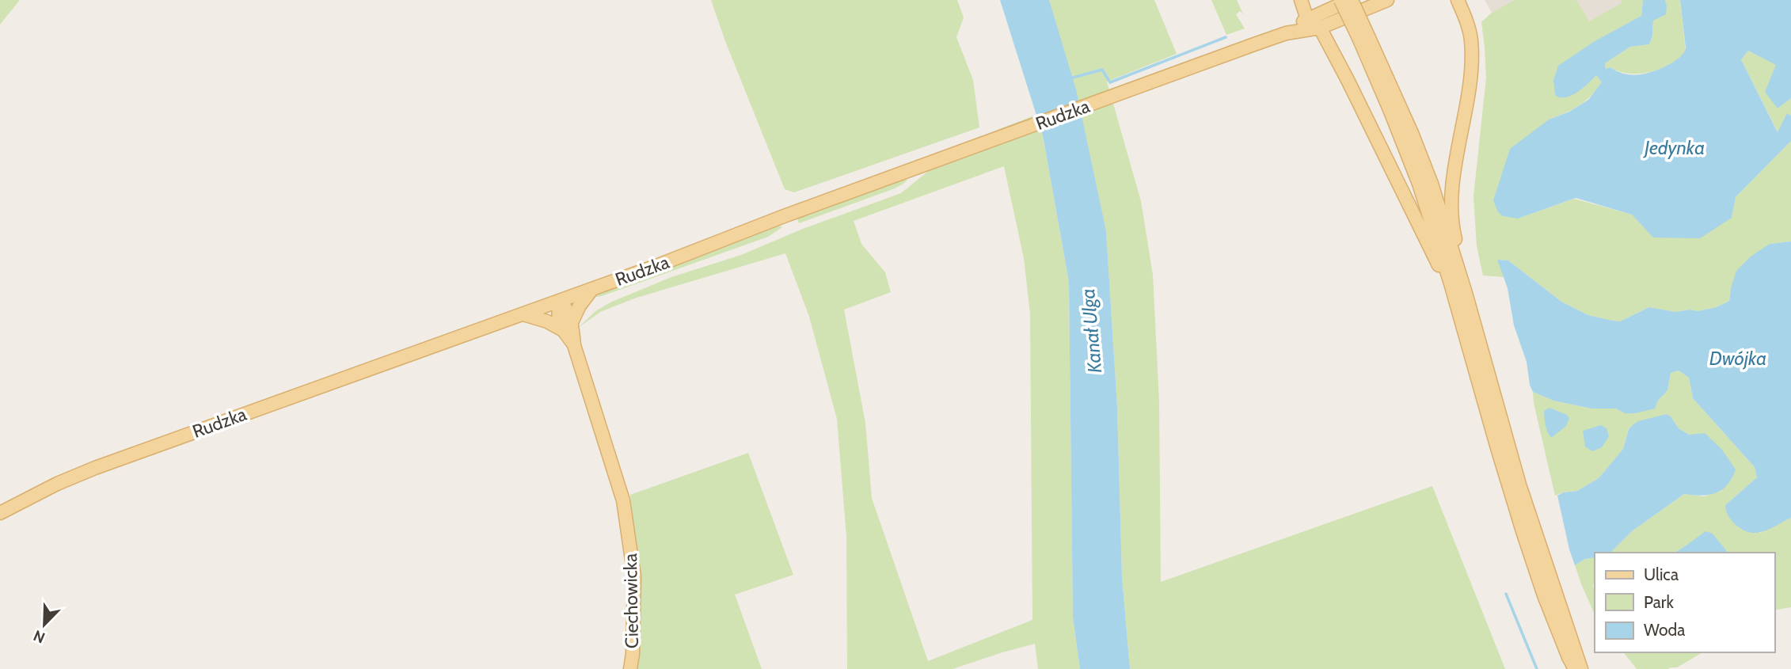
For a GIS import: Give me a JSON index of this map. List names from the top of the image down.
{
  "streets": {
    "main road": ["Rudzka", "Ciechowicka"]
  },
  "water": ["Jedynka", "Kanał Ulga", "Dwójka"],
  "legend": ["Ulica", "Park", "Woda"],
  "north": "bottom left"
}
